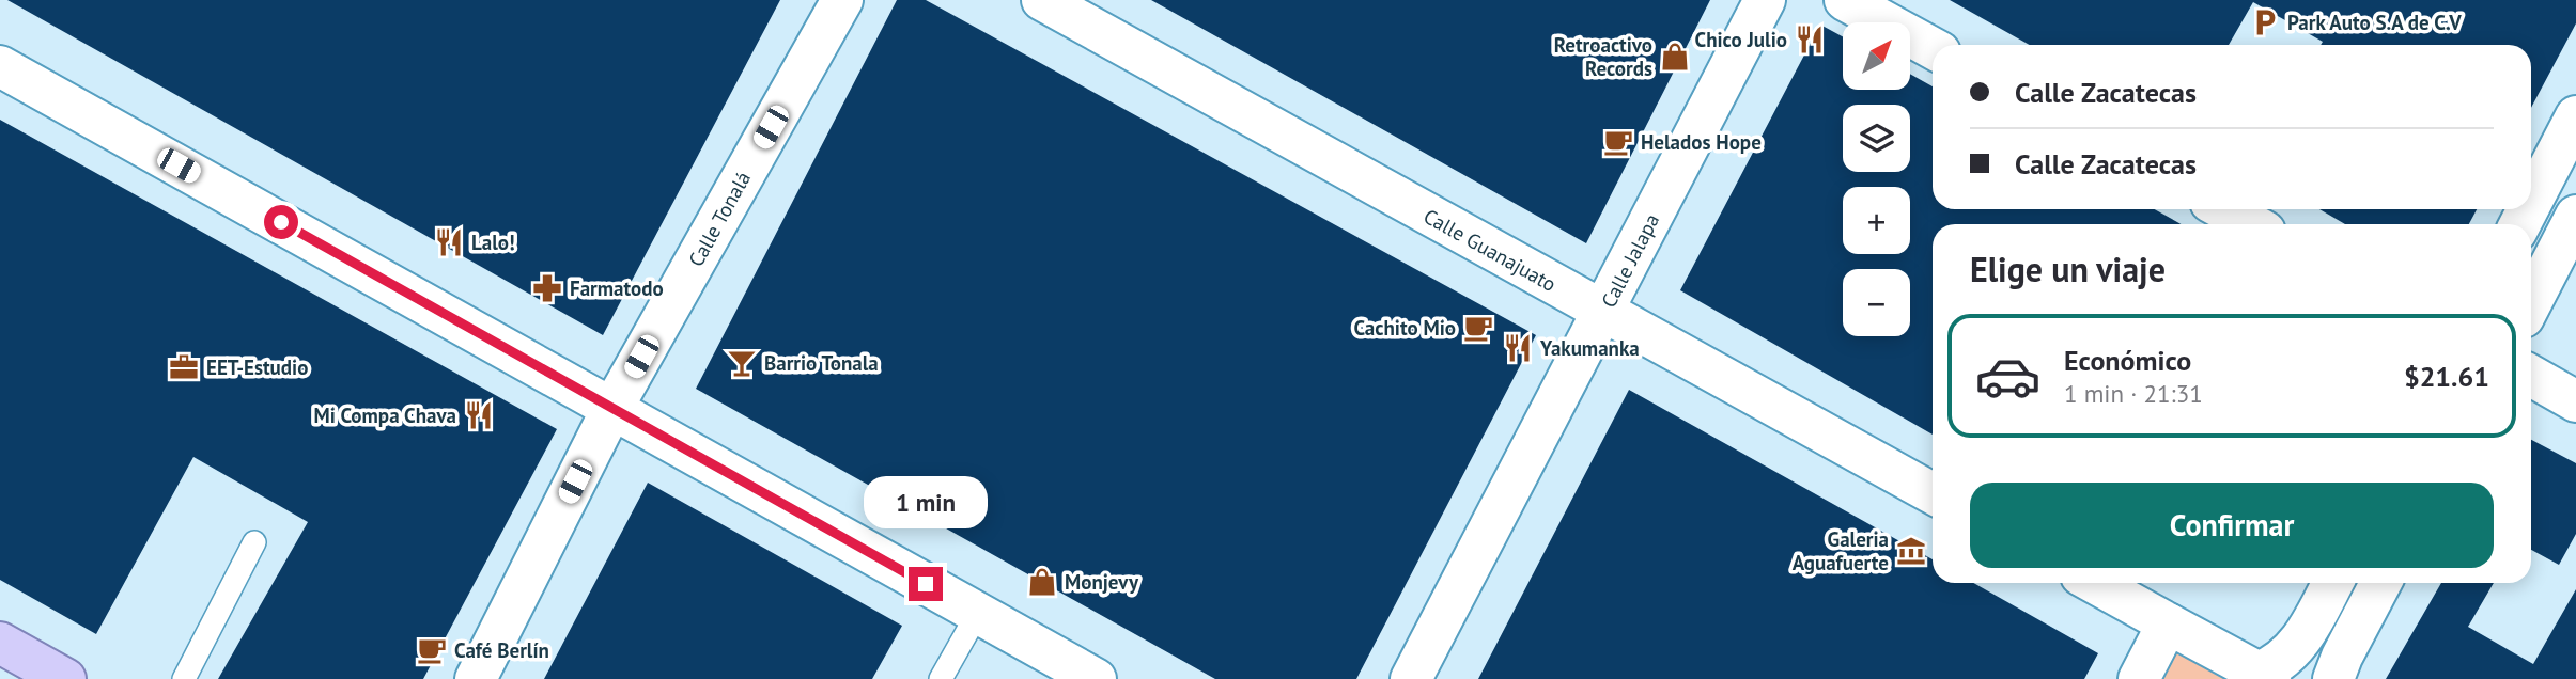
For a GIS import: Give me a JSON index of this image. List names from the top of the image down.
{
  "streets": {
    "street": ["Calle Tonalá", "Calle Guanajuato", "Calle Jalapa"]
  },
  "crossings": [
    ["Calle Guanajuato", "Calle Jalapa"]
  ],
  "places": {
    "parking": ["Park Auto S.A de C.V"],
    "restaurant": [
      "Chico Julio",
      "Lalo!",
      "Yakumanka",
      "Mi Compa Chava"
    ],
    "shop": ["Retroactivo Records", "Monjevy"],
    "cafe": ["Helados Hope", "Cachito Mio", "Café Berlín"],
    "pharmacy": ["Farmatodo"],
    "bar": ["Barrio Tonala"],
    "office": ["EET-Estudio"],
    "museum": ["Galeria Aguafuerte"]
  },
  "north": "top right",
  "page": {
    "map_buttons": ["+", "−"],
    "banner": ["Calle Zacatecas", "Calle Zacatecas"],
    "heading": "Elige un viaje",
    "list": [
      {
        "name": "Económico",
        "note": "1 min · 21:31",
        "value": "$21.61"
      }
    ],
    "buttons": "Confirmar",
    "bubble": "1 min"
  }
}
